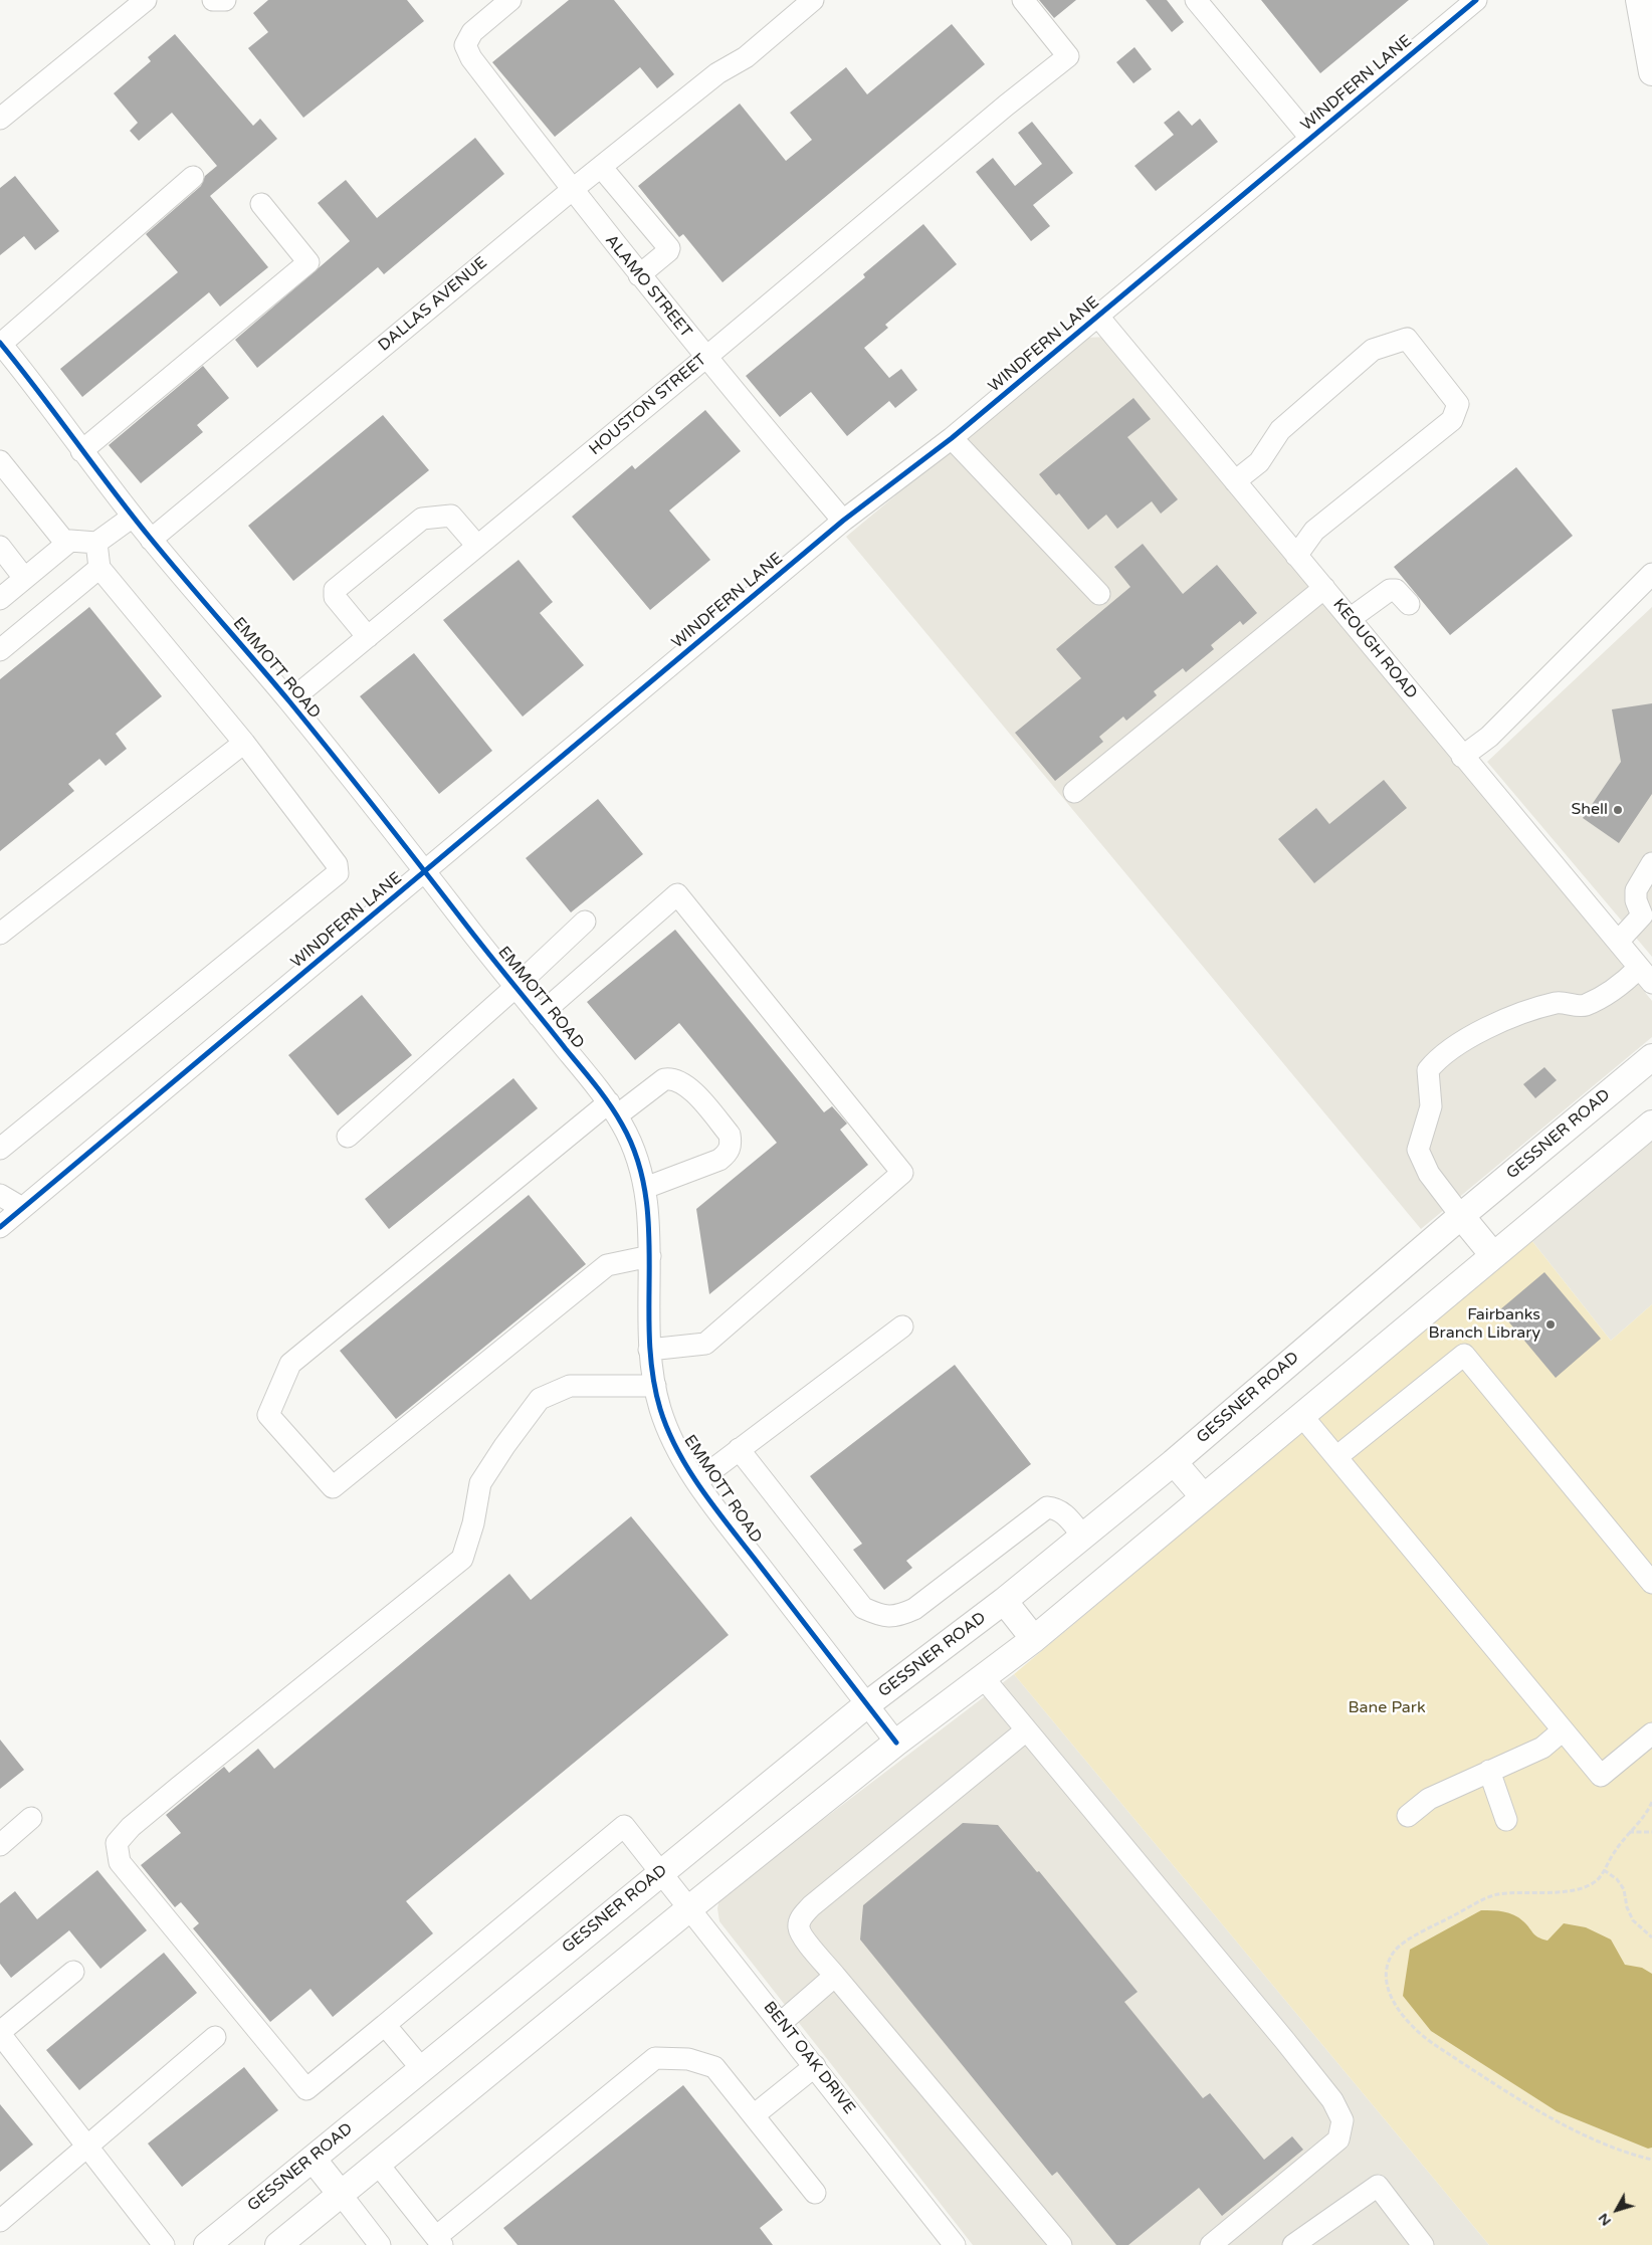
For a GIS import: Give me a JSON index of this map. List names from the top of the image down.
{
  "streets": {
    "main road": ["GESSNER ROAD"],
    "street": [
      "WINDFERN LANE",
      "ALAMO STREET",
      "DALLAS AVENUE",
      "HOUSTON STREET",
      "KEOUGH ROAD",
      "EMMOTT ROAD",
      "BENT OAK DRIVE"
    ]
  },
  "crossings": [
    ["WINDFERN LANE", "ALAMO STREET"],
    ["WINDFERN LANE", "KEOUGH ROAD"],
    ["WINDFERN LANE", "EMMOTT ROAD"],
    ["ALAMO STREET", "DALLAS AVENUE"],
    ["ALAMO STREET", "HOUSTON STREET"],
    ["DALLAS AVENUE", "EMMOTT ROAD"],
    ["HOUSTON STREET", "EMMOTT ROAD"],
    ["EMMOTT ROAD", "GESSNER ROAD"],
    ["GESSNER ROAD", "BENT OAK DRIVE"]
  ],
  "parks": ["Bane Park"],
  "places": ["Shell", "Fairbanks Branch Library"],
  "north": "bottom left"
}
